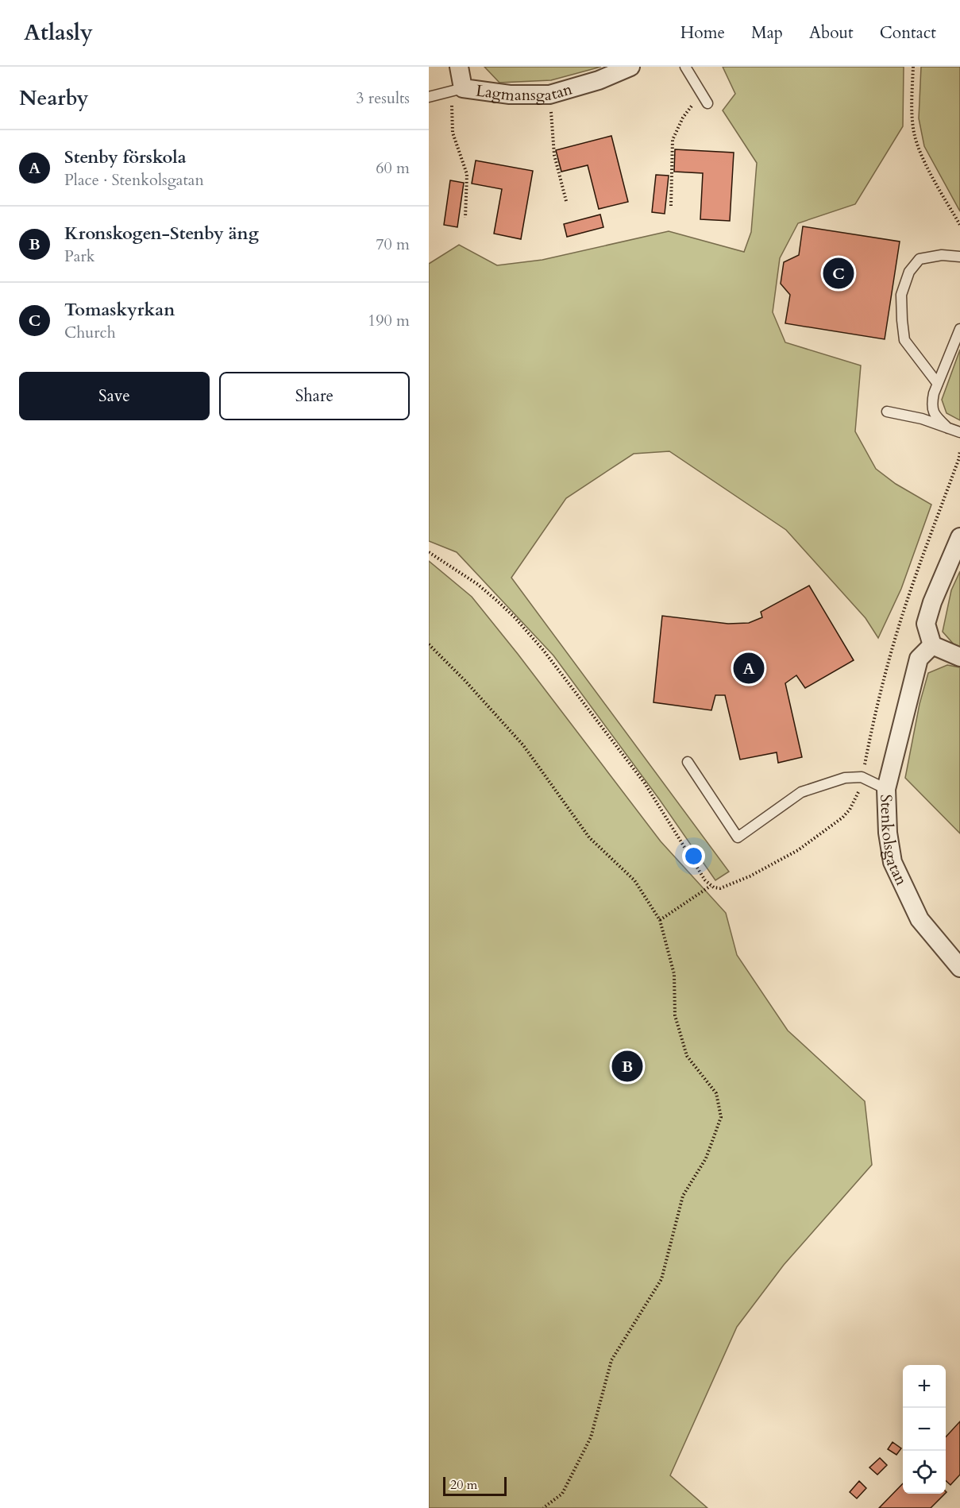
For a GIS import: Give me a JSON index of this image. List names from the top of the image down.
{
  "streets": {
    "street": ["Lagmansgatan", "Stenkolsgatan"]
  },
  "scale_bar": "20 m",
  "page": {
    "header": "Atlasly",
    "nav": [
      "Home",
      "Map",
      "About",
      "Contact"
    ],
    "heading": ["Nearby", "3 results"],
    "list": [
      {
        "mark": "A",
        "name": "Stenby förskola",
        "note": "Place · Stenkolsgatan",
        "value": "60 m"
      },
      {
        "mark": "B",
        "name": "Kronskogen-Stenby äng",
        "note": "Park",
        "value": "70 m"
      },
      {
        "mark": "C",
        "name": "Tomaskyrkan",
        "note": "Church",
        "value": "190 m"
      }
    ],
    "pins": ["C", "A", "B"],
    "buttons": ["Save", "Share"],
    "map_buttons": ["+", "−"],
    "scale": "20 m"
  }
}
